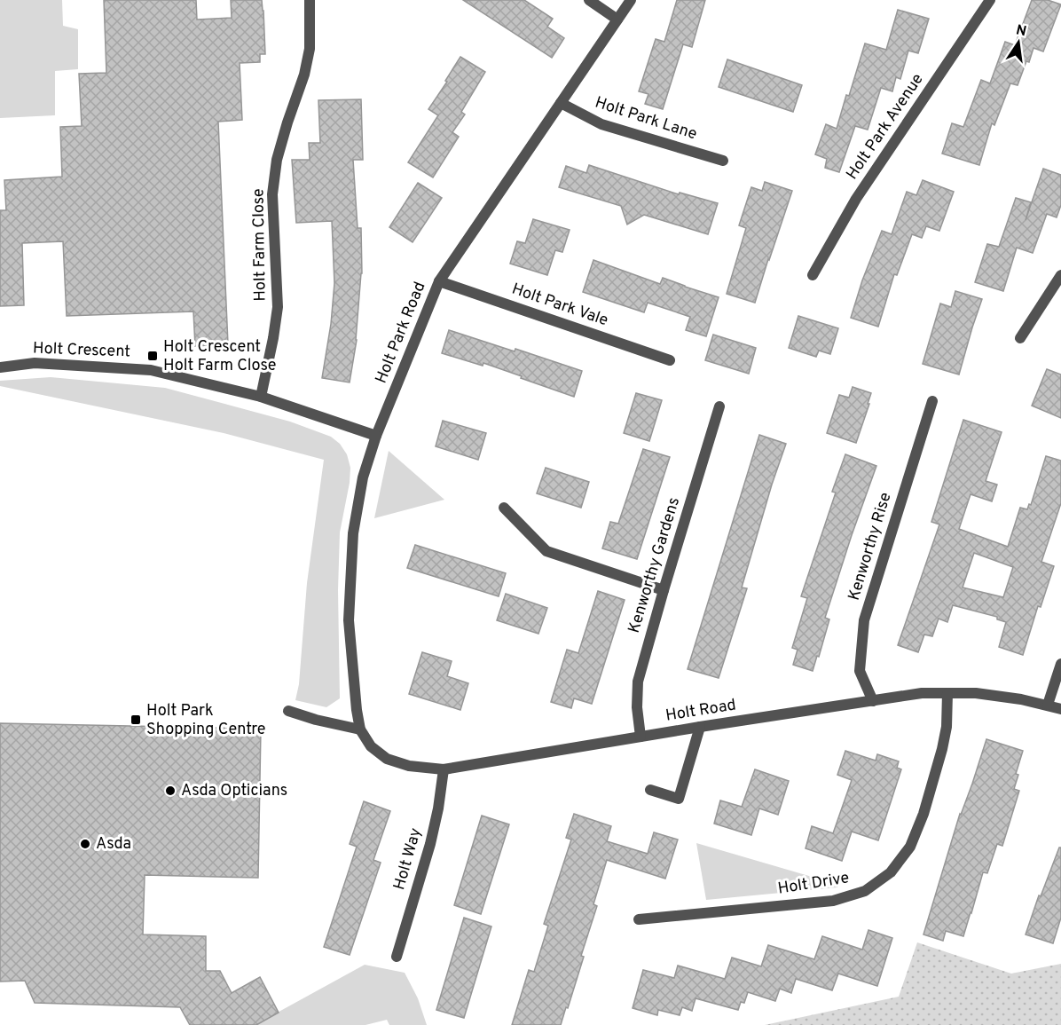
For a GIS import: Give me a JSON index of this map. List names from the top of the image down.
{
  "streets": {
    "street": [
      "Holt Park Lane",
      "Holt Park Avenue",
      "Holt Farm Close",
      "Holt Park Vale",
      "Holt Park Road",
      "Holt Crescent",
      "Kenworthy Rise",
      "Kenworthy Gardens",
      "Holt Road",
      "Holt Way",
      "Holt Drive"
    ]
  },
  "crossings": [
    ["Holt Park Lane", "Holt Park Road"],
    ["Holt Farm Close", "Holt Crescent"],
    ["Holt Park Vale", "Holt Park Road"],
    ["Holt Park Road", "Holt Crescent"],
    ["Holt Park Road", "Holt Road"],
    ["Kenworthy Rise", "Holt Road"],
    ["Kenworthy Gardens", "Holt Road"],
    ["Holt Road", "Holt Way"],
    ["Holt Road", "Holt Drive"]
  ],
  "places": {
    "transit": ["Holt Crescent Holt Farm Close", "Holt Park Shopping Centre"],
    "other": ["Asda Opticians", "Asda"]
  },
  "north": "top"
}
